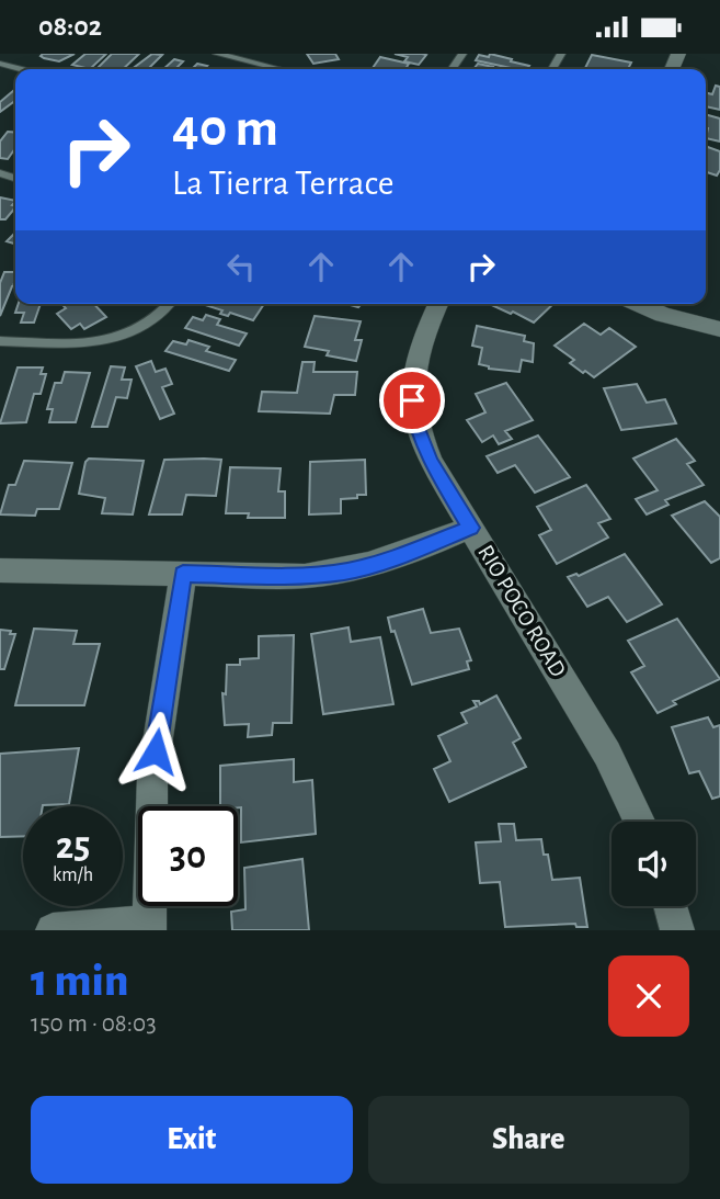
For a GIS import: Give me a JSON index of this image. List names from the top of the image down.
{
  "streets": {
    "street": ["RIO POCO ROAD"]
  },
  "page": {
    "status": "08:02",
    "turn": ["40 m", "La Tierra Terrace"],
    "speed": "25 km/h",
    "limit": "30",
    "heading": ["1 min", "150 m · 08:03"],
    "buttons": ["Exit", "Share"]
  }
}
